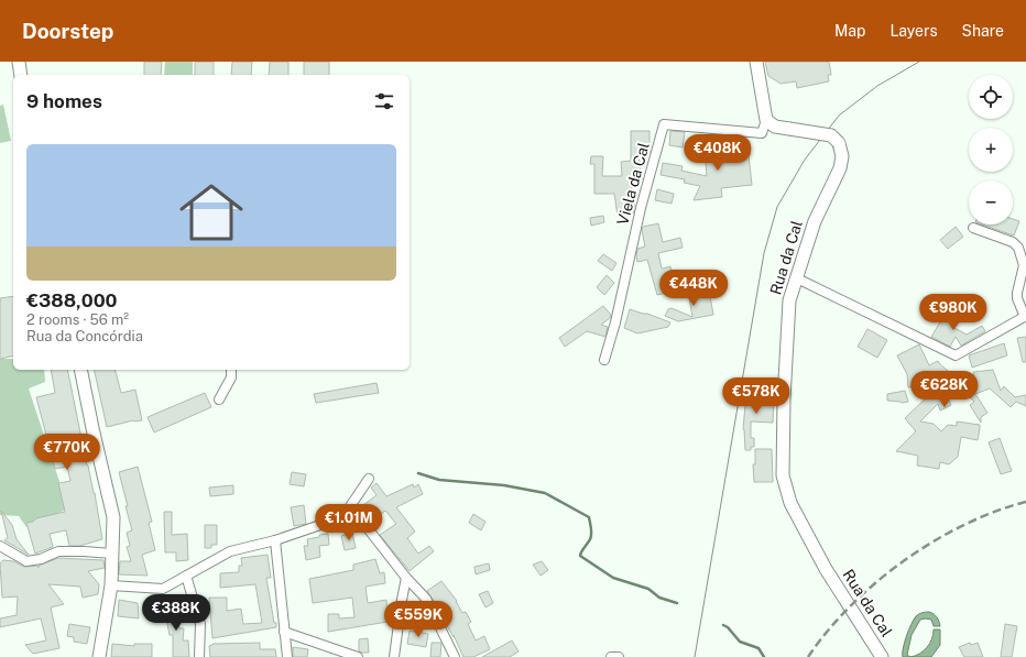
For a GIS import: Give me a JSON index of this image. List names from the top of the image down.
{
  "streets": {
    "street": ["Viela da Cal", "Rua da Cal"]
  },
  "crossings": [
    ["Viela da Cal", "Rua da Cal"]
  ],
  "page": {
    "header": "Doorstep",
    "nav": ["Map", "Layers", "Share"],
    "map_buttons": ["+", "−"],
    "heading": "9 homes",
    "list": [
      {
        "name": "€388,000",
        "note": "2 rooms · 56 m² · Rua da Concórdia"
      }
    ],
    "price": [
      "€408K",
      "€448K",
      "€980K",
      "€628K",
      "€578K",
      "€770K",
      "€1.01M",
      "€388K",
      "€559K"
    ]
  }
}
